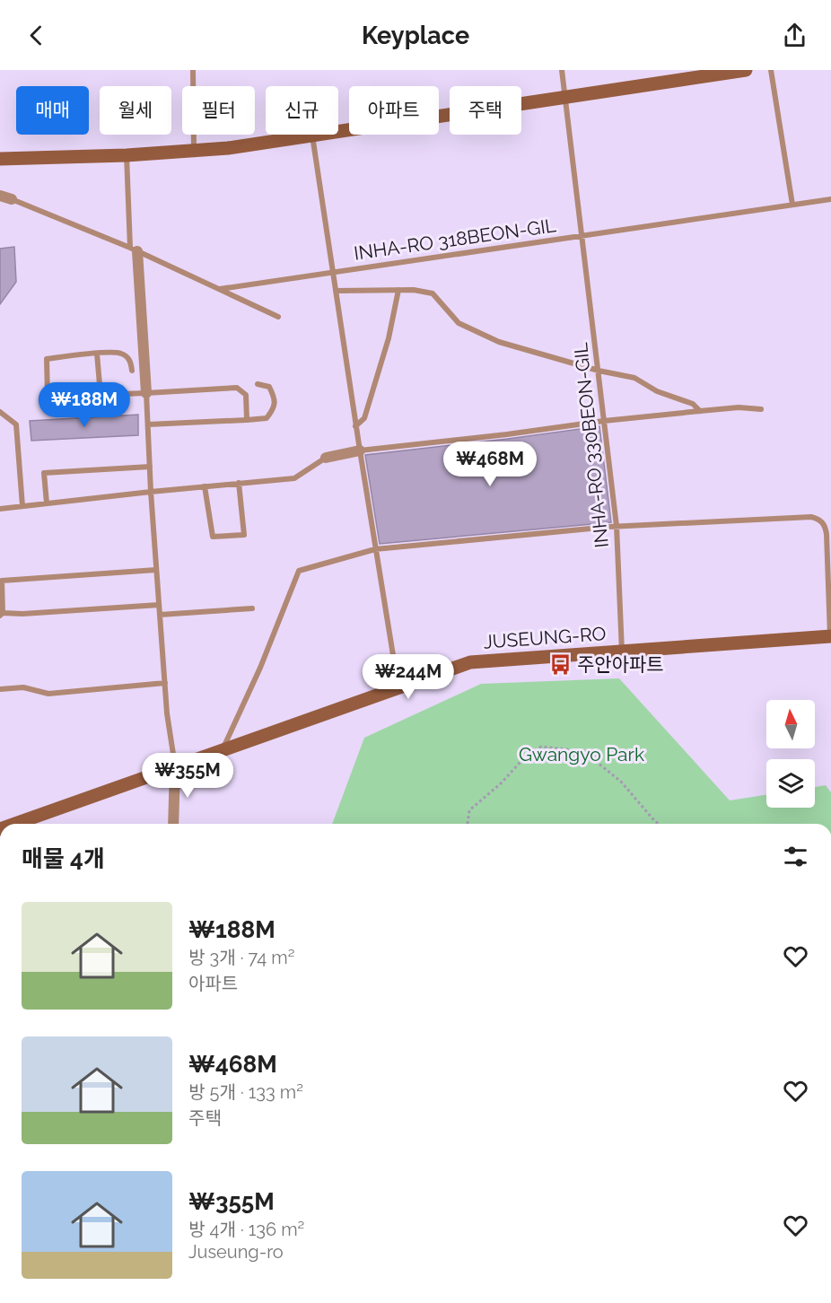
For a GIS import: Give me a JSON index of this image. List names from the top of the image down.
{
  "streets": {
    "street": ["JUSEUNG-RO"],
    "lane": ["INHA-RO 318BEON-GIL", "INHA-RO 330BEON-GIL"]
  },
  "crossings": [
    ["INHA-RO 318BEON-GIL", "INHA-RO 330BEON-GIL"],
    ["INHA-RO 318BEON-GIL", "JUSEUNG-RO"],
    ["INHA-RO 330BEON-GIL", "JUSEUNG-RO"]
  ],
  "parks": ["Gwangyo Park"],
  "places": {
    "bus stop": ["주안아파트"]
  },
  "north": "top",
  "page": {
    "header": "Keyplace",
    "chip": [
      "매매",
      "월세",
      "필터",
      "신규",
      "아파트",
      "주택"
    ],
    "price": [
      "₩188M",
      "₩468M",
      "₩244M",
      "₩355M"
    ],
    "heading": "매물 4개",
    "list": [
      {
        "name": "₩188M",
        "note": "방 3개 · 74 m² · 아파트"
      },
      {
        "name": "₩468M",
        "note": "방 5개 · 133 m² · 주택"
      },
      {
        "name": "₩355M",
        "note": "방 4개 · 136 m² · Juseung-ro"
      }
    ]
  }
}
